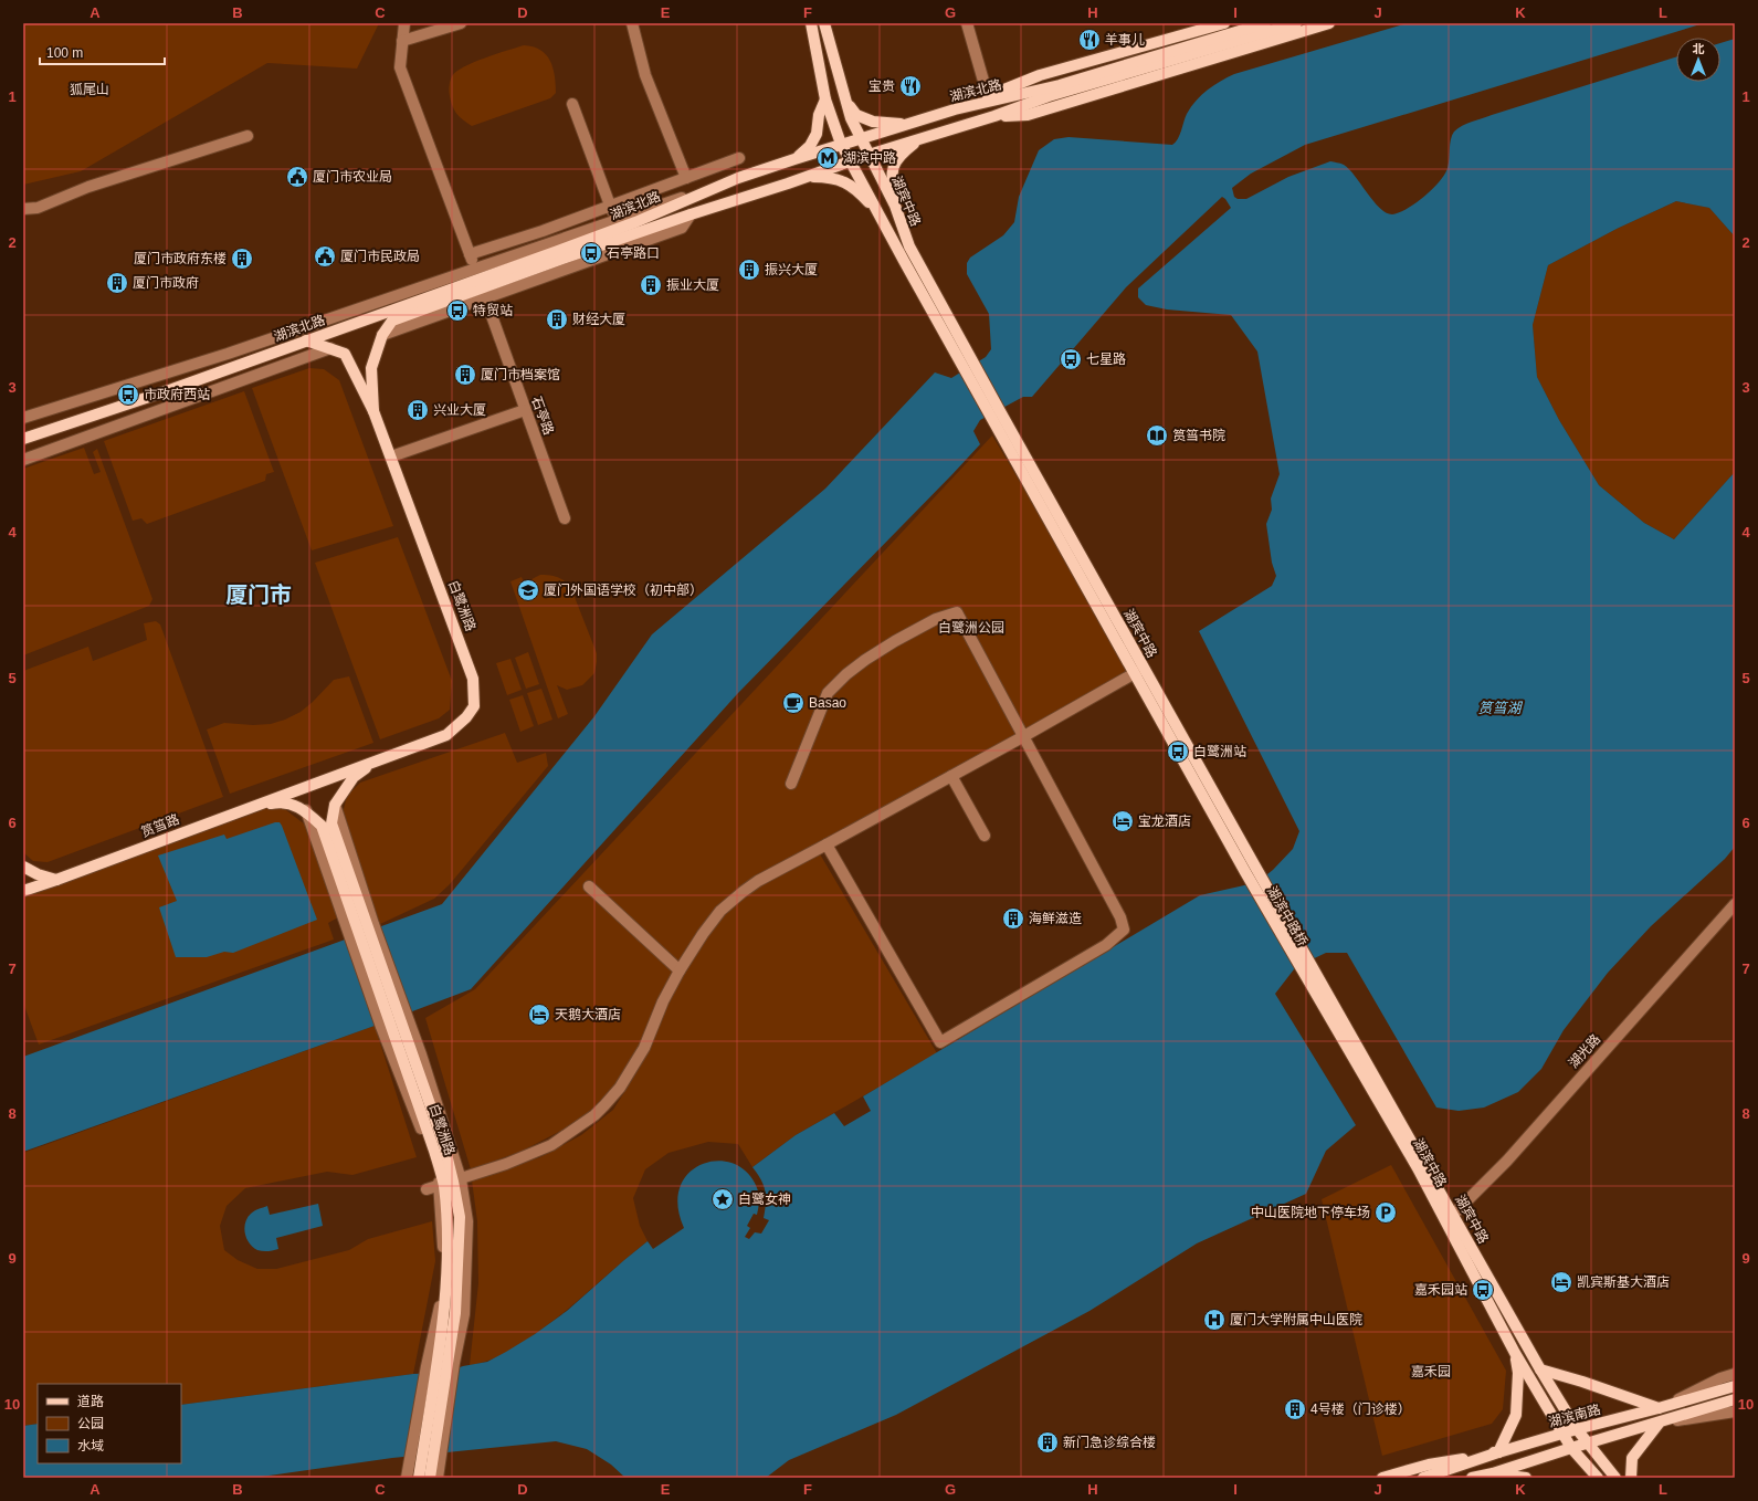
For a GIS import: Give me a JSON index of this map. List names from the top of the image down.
{
  "streets": {
    "main road": [
      "湖滨北路",
      "湖宾中路",
      "白鹭洲路",
      "筼筜路",
      "湖滨中路桥",
      "湖滨中路",
      "湖滨南路"
    ],
    "street": ["石亭路", "湖光路"]
  },
  "crossings": [
    ["湖滨北路", "湖宾中路"],
    ["湖滨北路", "白鹭洲路"],
    ["湖宾中路", "湖滨中路桥"],
    ["湖宾中路", "湖光路"],
    ["湖宾中路", "湖滨中路"],
    ["湖宾中路", "湖滨南路"],
    ["白鹭洲路", "筼筜路"],
    ["湖滨中路桥", "湖滨中路"],
    ["湖滨中路", "湖滨南路"]
  ],
  "districts": ["厦门市"],
  "water": ["筼筜湖"],
  "parks": ["狐尾山", "白鹭洲公园", "嘉禾园"],
  "places": {
    "restaurant": ["羊事儿", "宝贵"],
    "metro station": ["湖滨中路"],
    "public building": ["厦门市农业局", "厦门市民政局"],
    "bus stop": [
      "石亭路口",
      "特贸站",
      "七星路",
      "市政府西站",
      "白鹭洲站",
      "嘉禾园站"
    ],
    "building": [
      "厦门市政府东楼",
      "振兴大厦",
      "厦门市政府",
      "振业大厦",
      "财经大厦",
      "厦门市档案馆",
      "兴业大厦",
      "海鲜滋造",
      "4号楼（门诊楼）",
      "新门急诊综合楼"
    ],
    "library": ["筼筜书院"],
    "school or university": ["厦门外国语学校（初中部）"],
    "cafe": ["Basao"],
    "hotel": ["宝龙酒店", "天鹅大酒店", "凯宾斯基大酒店"],
    "place": ["白鹭女神"],
    "parking": ["中山医院地下停车场"],
    "hospital": ["厦门大学附属中山医院"]
  },
  "legend": ["道路", "公园", "水域"],
  "scale_bar": "100 m",
  "north": "top",
  "grid": {
    "columns": [
      "A",
      "B",
      "C",
      "D",
      "E",
      "F",
      "G",
      "H",
      "I",
      "J",
      "K",
      "L"
    ],
    "rows": [
      "1",
      "2",
      "3",
      "4",
      "5",
      "6",
      "7",
      "8",
      "9",
      "10"
    ]
  }
}
